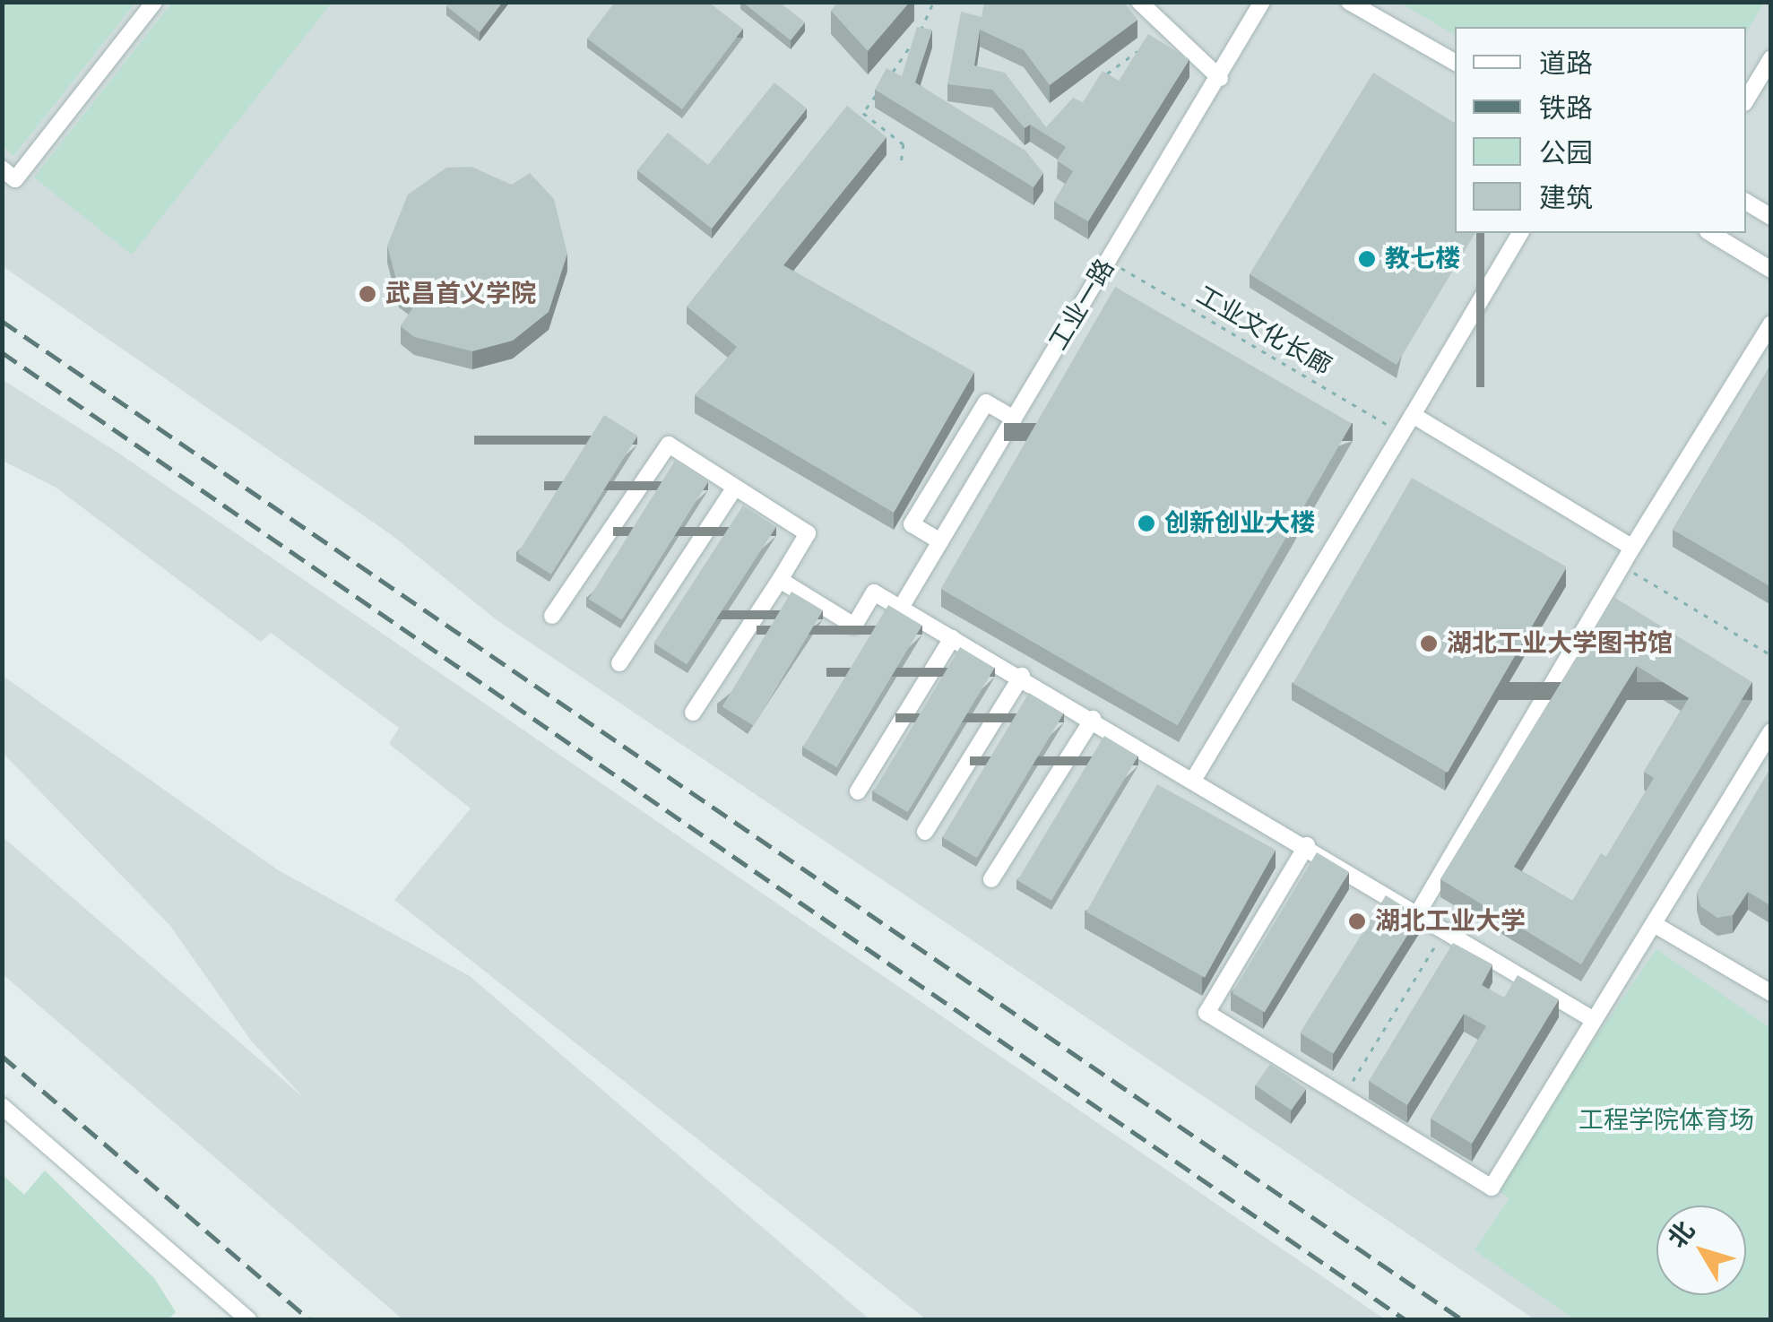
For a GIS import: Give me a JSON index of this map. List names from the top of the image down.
{
  "streets": {
    "street": ["工业一路"],
    "path": ["工业文化长廊"]
  },
  "crossings": [
    ["工业一路", "工业文化长廊"]
  ],
  "parks": ["工程学院体育场"],
  "places": [
    "教七楼",
    "武昌首义学院",
    "创新创业大楼",
    "湖北工业大学图书馆",
    "湖北工业大学"
  ],
  "legend": [
    "道路",
    "铁路",
    "公园",
    "建筑"
  ],
  "north": "top left"
}
